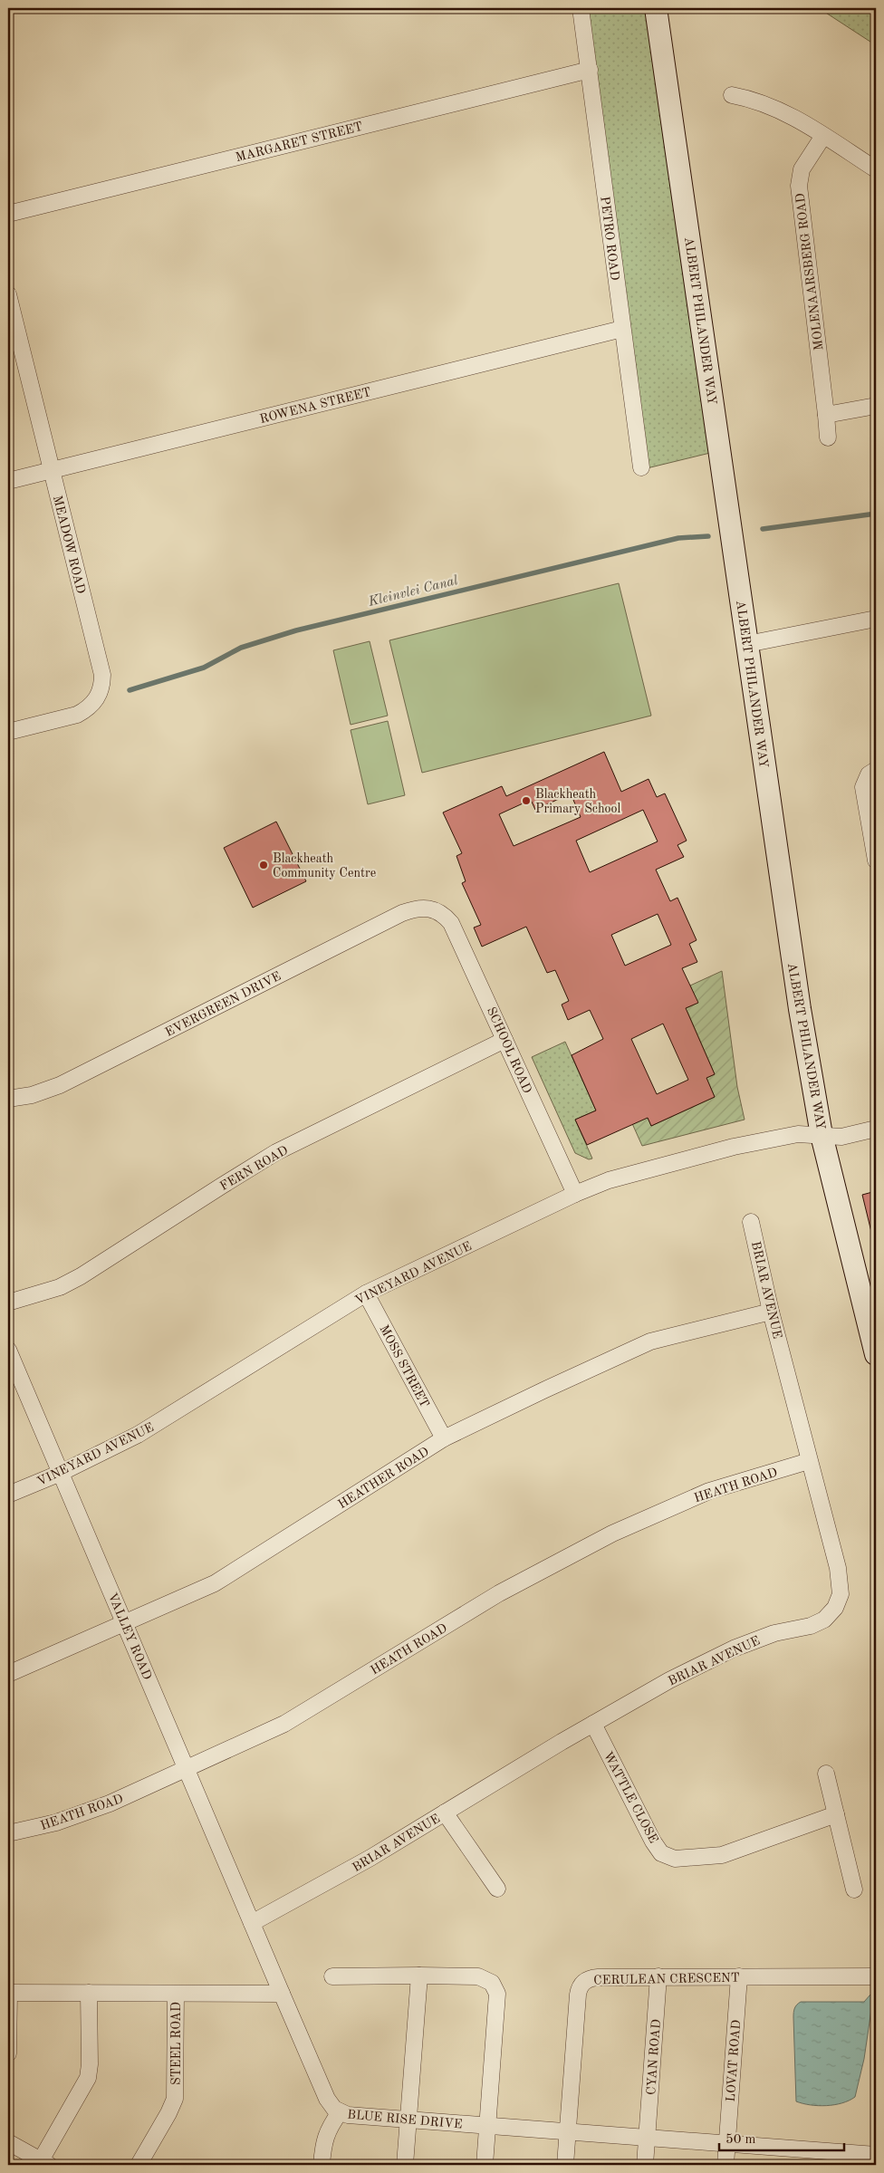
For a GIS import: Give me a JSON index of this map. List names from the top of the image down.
{
  "streets": {
    "street": [
      "MARGARET STREET",
      "PETRO ROAD",
      "MOLENAARSBERG ROAD",
      "ALBERT PHILANDER WAY",
      "ROWENA STREET",
      "MEADOW ROAD",
      "EVERGREEN DRIVE",
      "SCHOOL ROAD",
      "FERN ROAD",
      "VINEYARD AVENUE",
      "BRIAR AVENUE",
      "MOSS STREET",
      "HEATHER ROAD",
      "HEATH ROAD",
      "VALLEY ROAD",
      "WATTLE CLOSE",
      "CERULEAN CRESCENT",
      "STEEL ROAD",
      "CYAN ROAD",
      "LOVAT ROAD",
      "BLUE RISE DRIVE"
    ]
  },
  "crossings": [
    ["MARGARET STREET", "PETRO ROAD"],
    ["PETRO ROAD", "ROWENA STREET"],
    ["ALBERT PHILANDER WAY", "VINEYARD AVENUE"],
    ["ROWENA STREET", "MEADOW ROAD"],
    ["EVERGREEN DRIVE", "SCHOOL ROAD"],
    ["SCHOOL ROAD", "FERN ROAD"],
    ["SCHOOL ROAD", "VINEYARD AVENUE"],
    ["VINEYARD AVENUE", "MOSS STREET"],
    ["VINEYARD AVENUE", "VALLEY ROAD"],
    ["BRIAR AVENUE", "HEATHER ROAD"],
    ["BRIAR AVENUE", "HEATH ROAD"],
    ["BRIAR AVENUE", "VALLEY ROAD"],
    ["BRIAR AVENUE", "WATTLE CLOSE"],
    ["BRIAR AVENUE", "BLUE RISE DRIVE"],
    ["MOSS STREET", "HEATHER ROAD"],
    ["HEATHER ROAD", "VALLEY ROAD"],
    ["HEATH ROAD", "VALLEY ROAD"],
    ["VALLEY ROAD", "BLUE RISE DRIVE"],
    ["CERULEAN CRESCENT", "CYAN ROAD"],
    ["CERULEAN CRESCENT", "LOVAT ROAD"],
    ["CERULEAN CRESCENT", "BLUE RISE DRIVE"],
    ["CYAN ROAD", "BLUE RISE DRIVE"],
    ["LOVAT ROAD", "BLUE RISE DRIVE"]
  ],
  "water": ["Kleinvlei Canal"],
  "places": ["Blackheath Primary School", "Blackheath Community Centre"],
  "scale_bar": "50 m"
}
